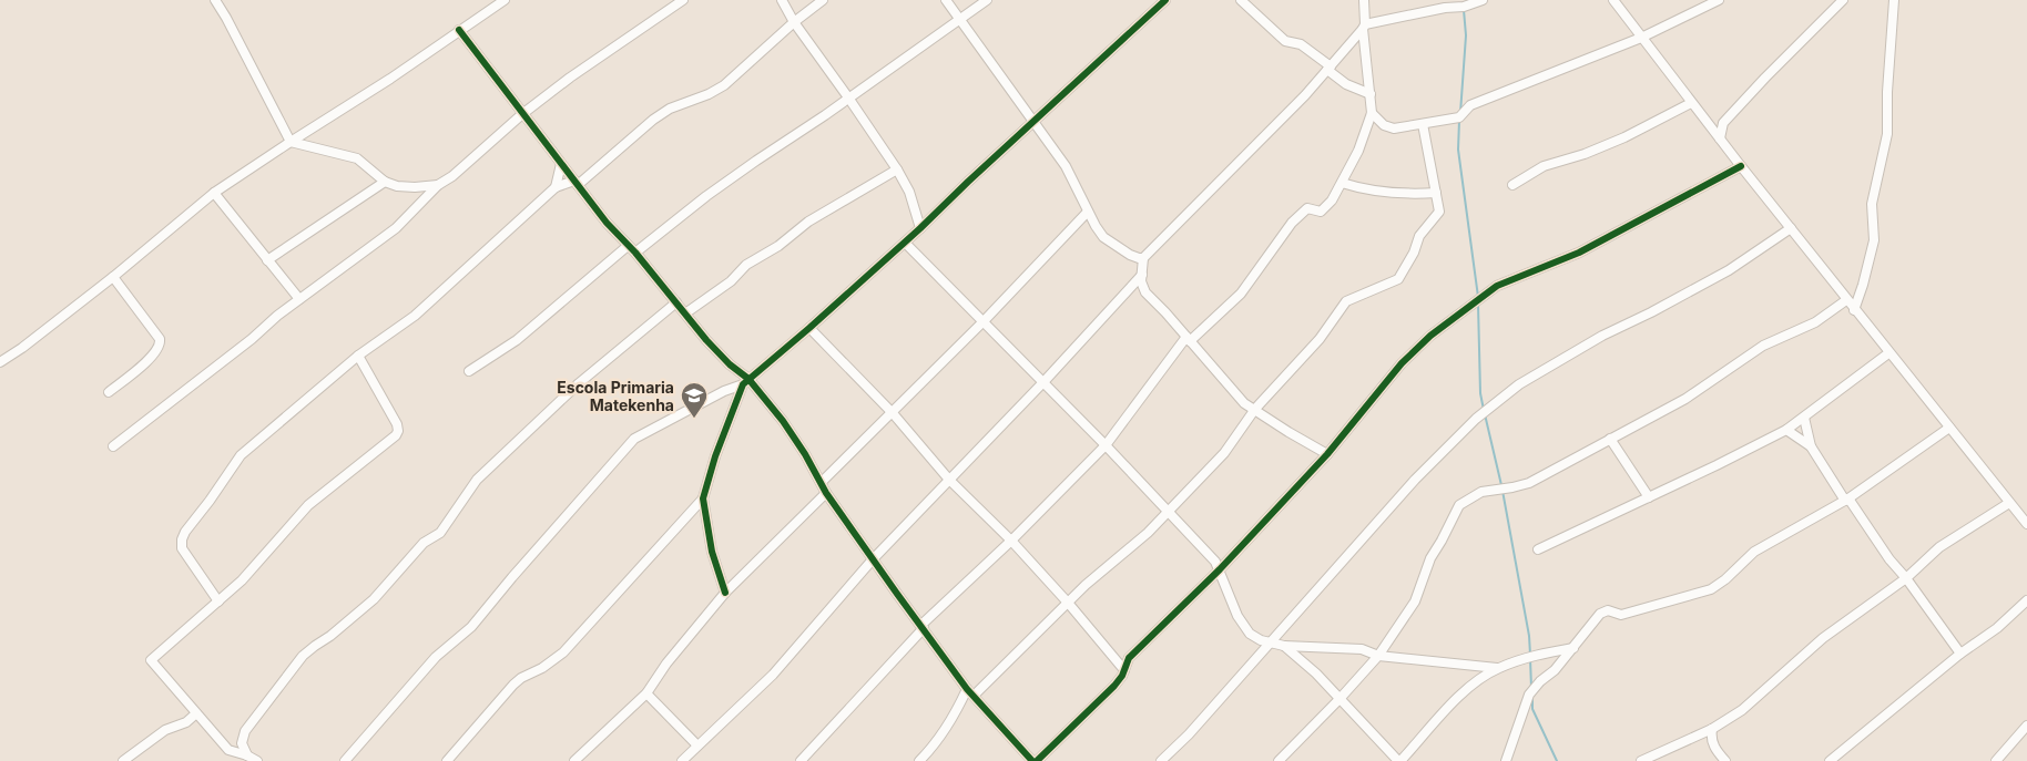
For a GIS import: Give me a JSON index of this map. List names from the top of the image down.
{
  "places": {
    "school or university": ["Escola Primaria Matekenha"]
  }
}
